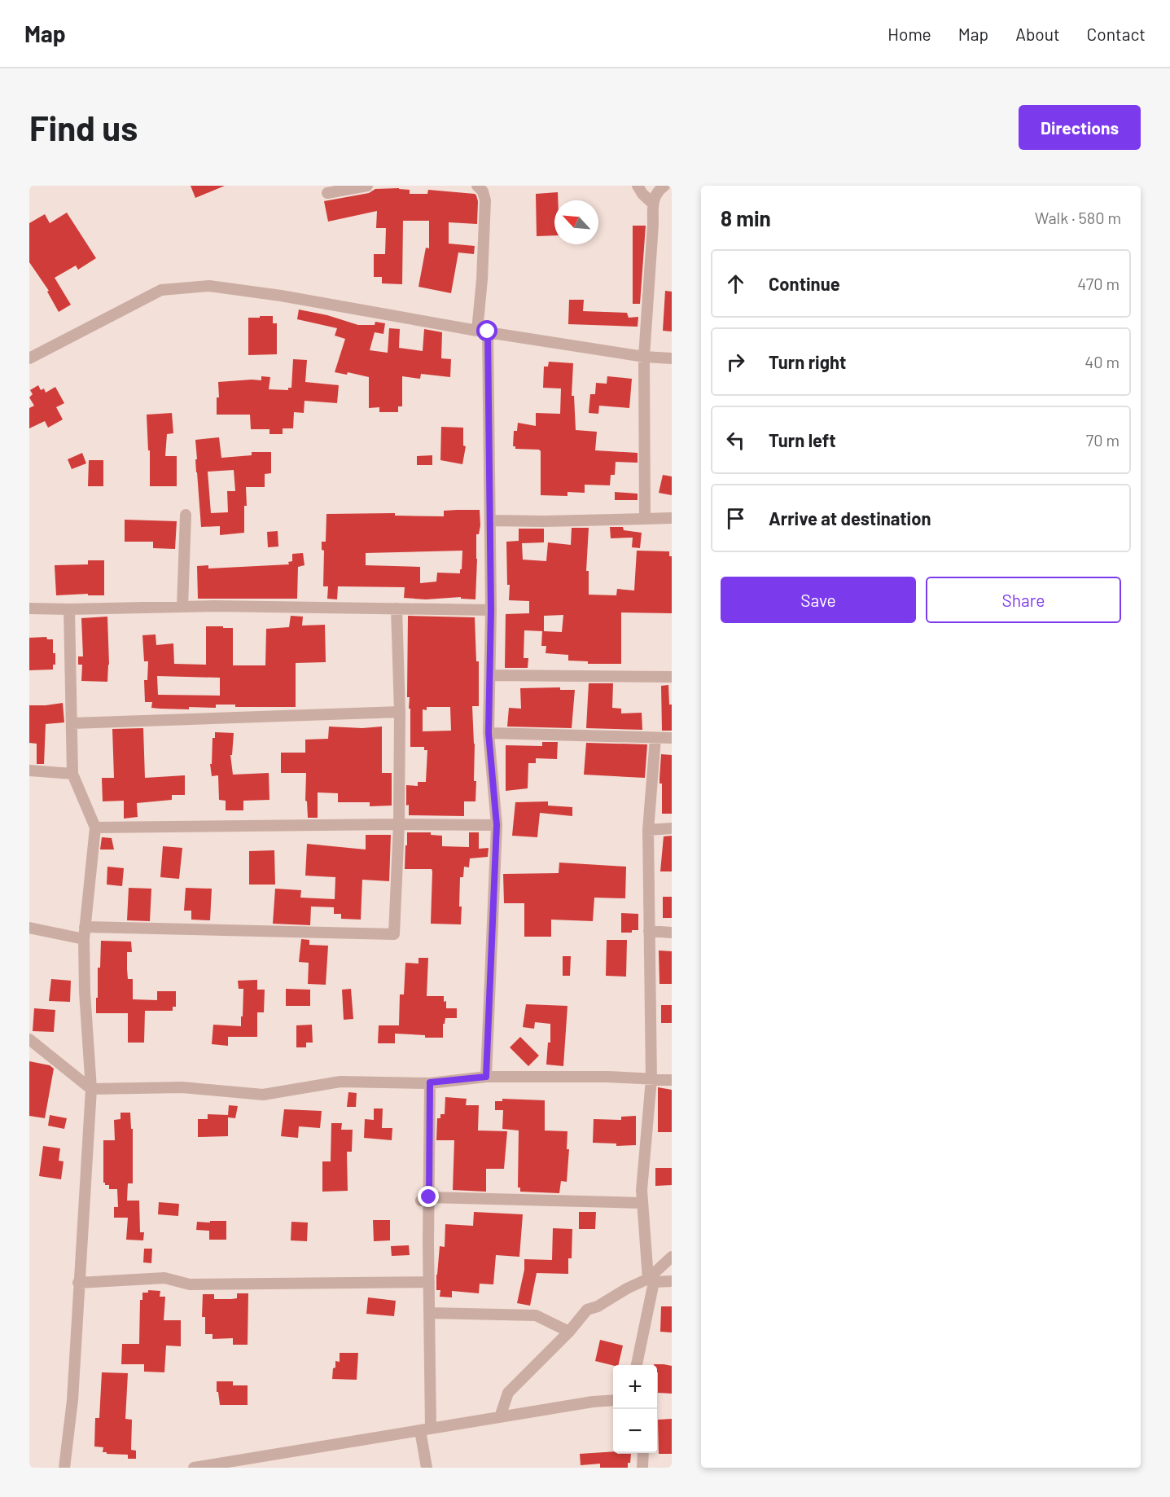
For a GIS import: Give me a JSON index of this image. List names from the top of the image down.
{
  "north": "top left",
  "page": {
    "header": "Map",
    "nav": [
      "Home",
      "Map",
      "About",
      "Contact"
    ],
    "buttons": [
      "Directions",
      ["Save", "Share"]
    ],
    "title": "Find us",
    "heading": ["8 min", "Walk · 580 m"],
    "list": [
      ["Continue", "470 m"],
      ["Turn right", "40 m"],
      ["Turn left", "70 m"],
      "Arrive at destination"
    ],
    "map_buttons": ["+", "−"]
  }
}
